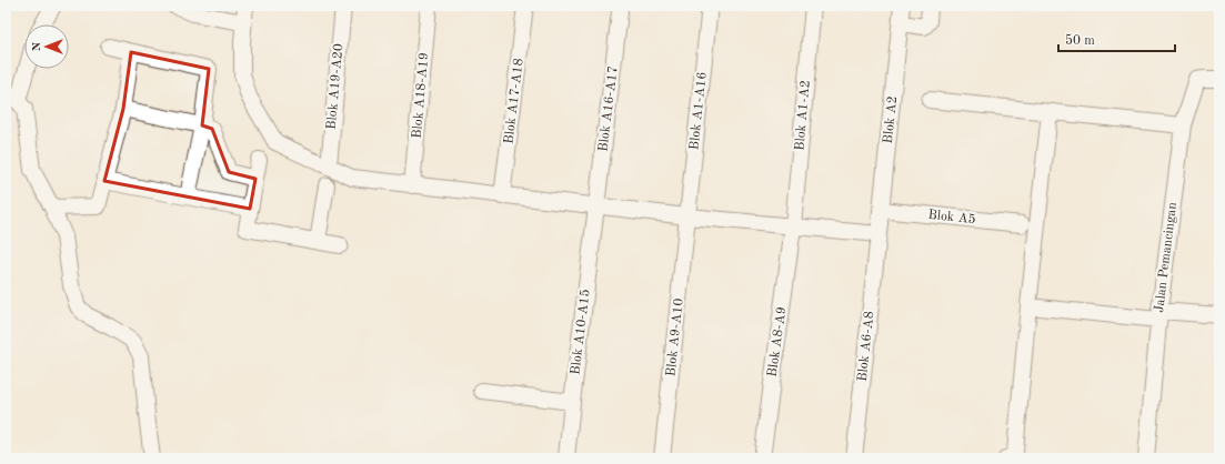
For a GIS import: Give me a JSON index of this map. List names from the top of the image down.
{
  "streets": {
    "street": [
      "Blok A19-A20",
      "Blok A18-A19",
      "Blok A17-A18",
      "Blok A16-A17",
      "Blok A1-A16",
      "Blok A1-A2",
      "Blok A2",
      "Blok A5",
      "Jalan Pemancingan",
      "Blok A10-A15",
      "Blok A9-A10",
      "Blok A8-A9",
      "Blok A6-A8"
    ]
  },
  "crossings": [
    ["Blok A16-A17", "Blok A10-A15"],
    ["Blok A1-A16", "Blok A9-A10"],
    ["Blok A1-A2", "Blok A8-A9"],
    ["Blok A2", "Blok A5"],
    ["Blok A2", "Blok A6-A8"]
  ],
  "scale_bar": "50 m",
  "north": "left"
}
